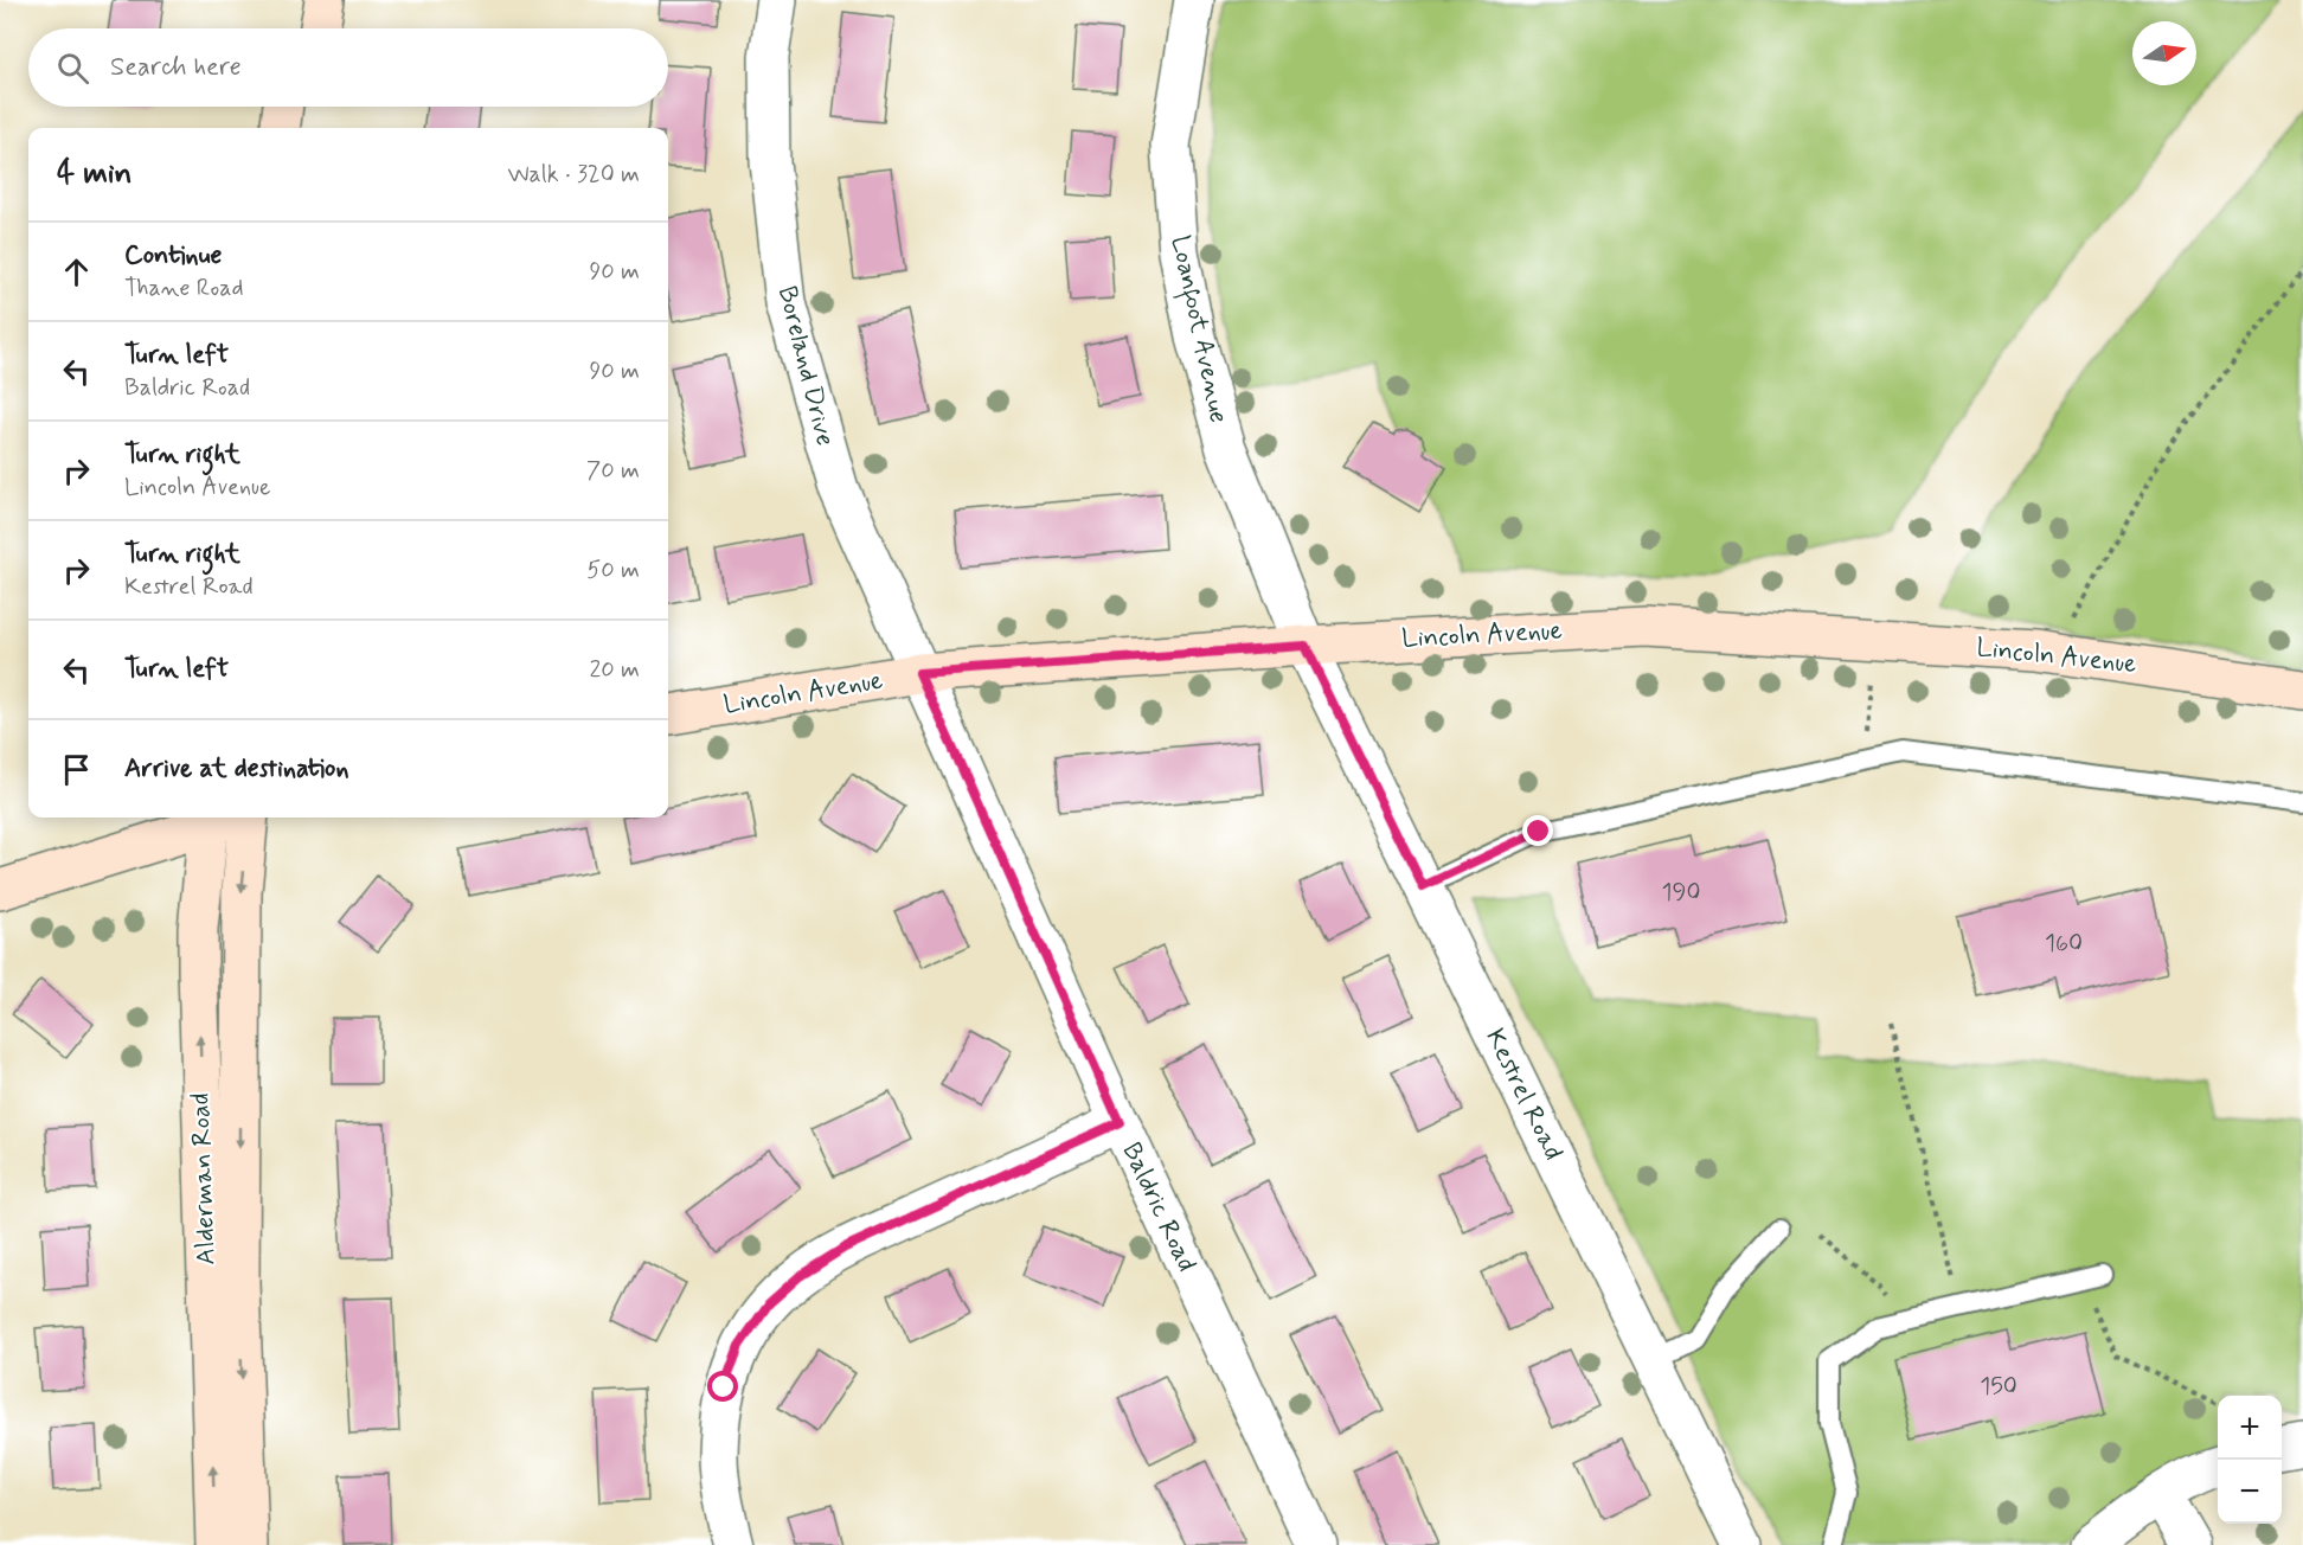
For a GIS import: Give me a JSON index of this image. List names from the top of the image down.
{
  "streets": {
    "street": [
      "Loanfoot Avenue",
      "Boreland Drive",
      "Lincoln Avenue",
      "Kestrel Road",
      "Alderman Road",
      "Baldric Road"
    ]
  },
  "crossings": [
    ["Loanfoot Avenue", "Lincoln Avenue"],
    ["Loanfoot Avenue", "Kestrel Road"],
    ["Boreland Drive", "Lincoln Avenue"],
    ["Boreland Drive", "Baldric Road"],
    ["Lincoln Avenue", "Kestrel Road"],
    ["Lincoln Avenue", "Baldric Road"]
  ],
  "house_numbers": ["190", "160", "150"],
  "north": "right",
  "page": {
    "search": "Search here",
    "heading": ["4 min", "Walk · 320 m"],
    "list": [
      ["Continue", "Thane Road", "90 m"],
      ["Turn left", "Baldric Road", "90 m"],
      ["Turn right", "Lincoln Avenue", "70 m"],
      ["Turn right", "Kestrel Road", "50 m"],
      ["Turn left", "20 m"],
      "Arrive at destination"
    ],
    "map_buttons": ["+", "−"]
  }
}
